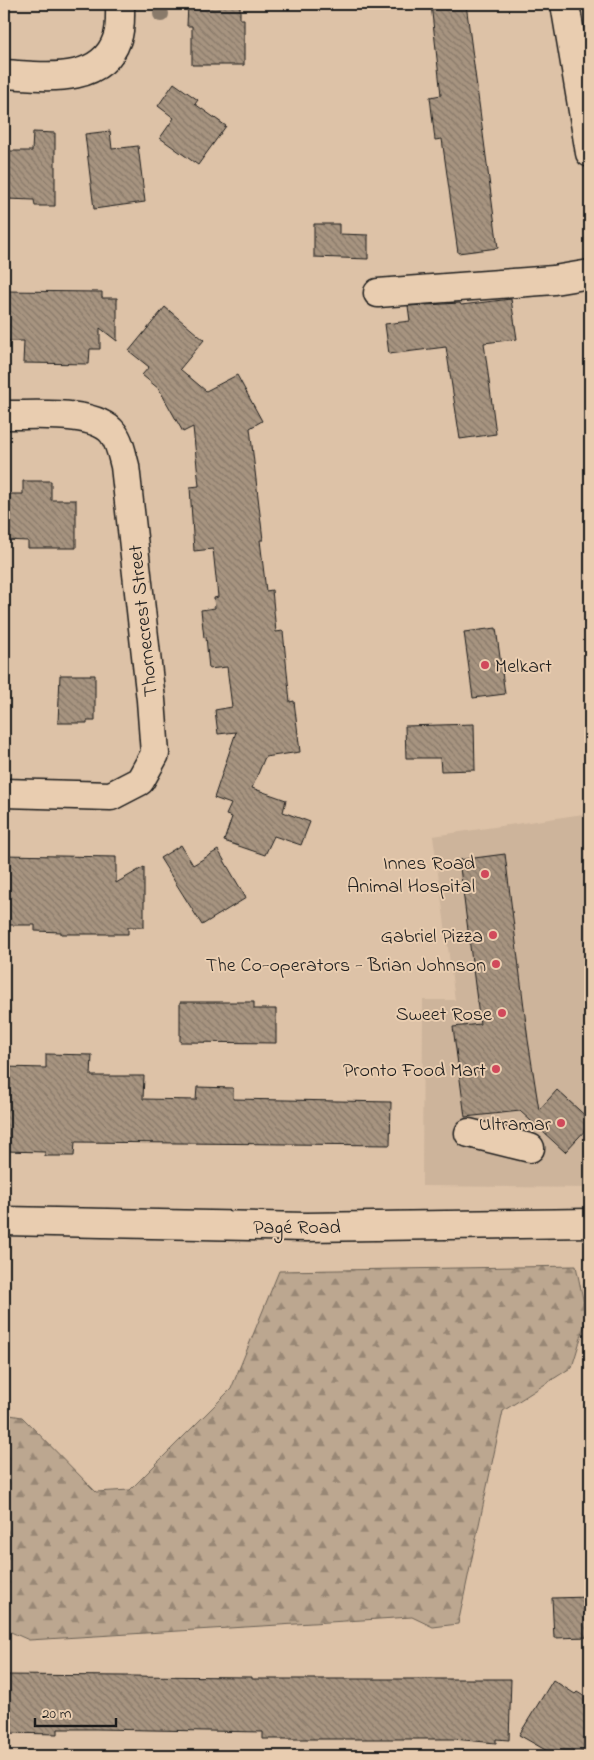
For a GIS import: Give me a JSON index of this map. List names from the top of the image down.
{
  "streets": {
    "street": ["Thornecrest Street", "Pagé Road"]
  },
  "places": [
    "Melkart",
    "Innes Road Animal Hospital",
    "Gabriel Pizza",
    "The Co-operators - Brian Johnson",
    "Sweet Rose",
    "Pronto Food Mart",
    "Ultramar"
  ],
  "scale_bar": "20 m"
}
